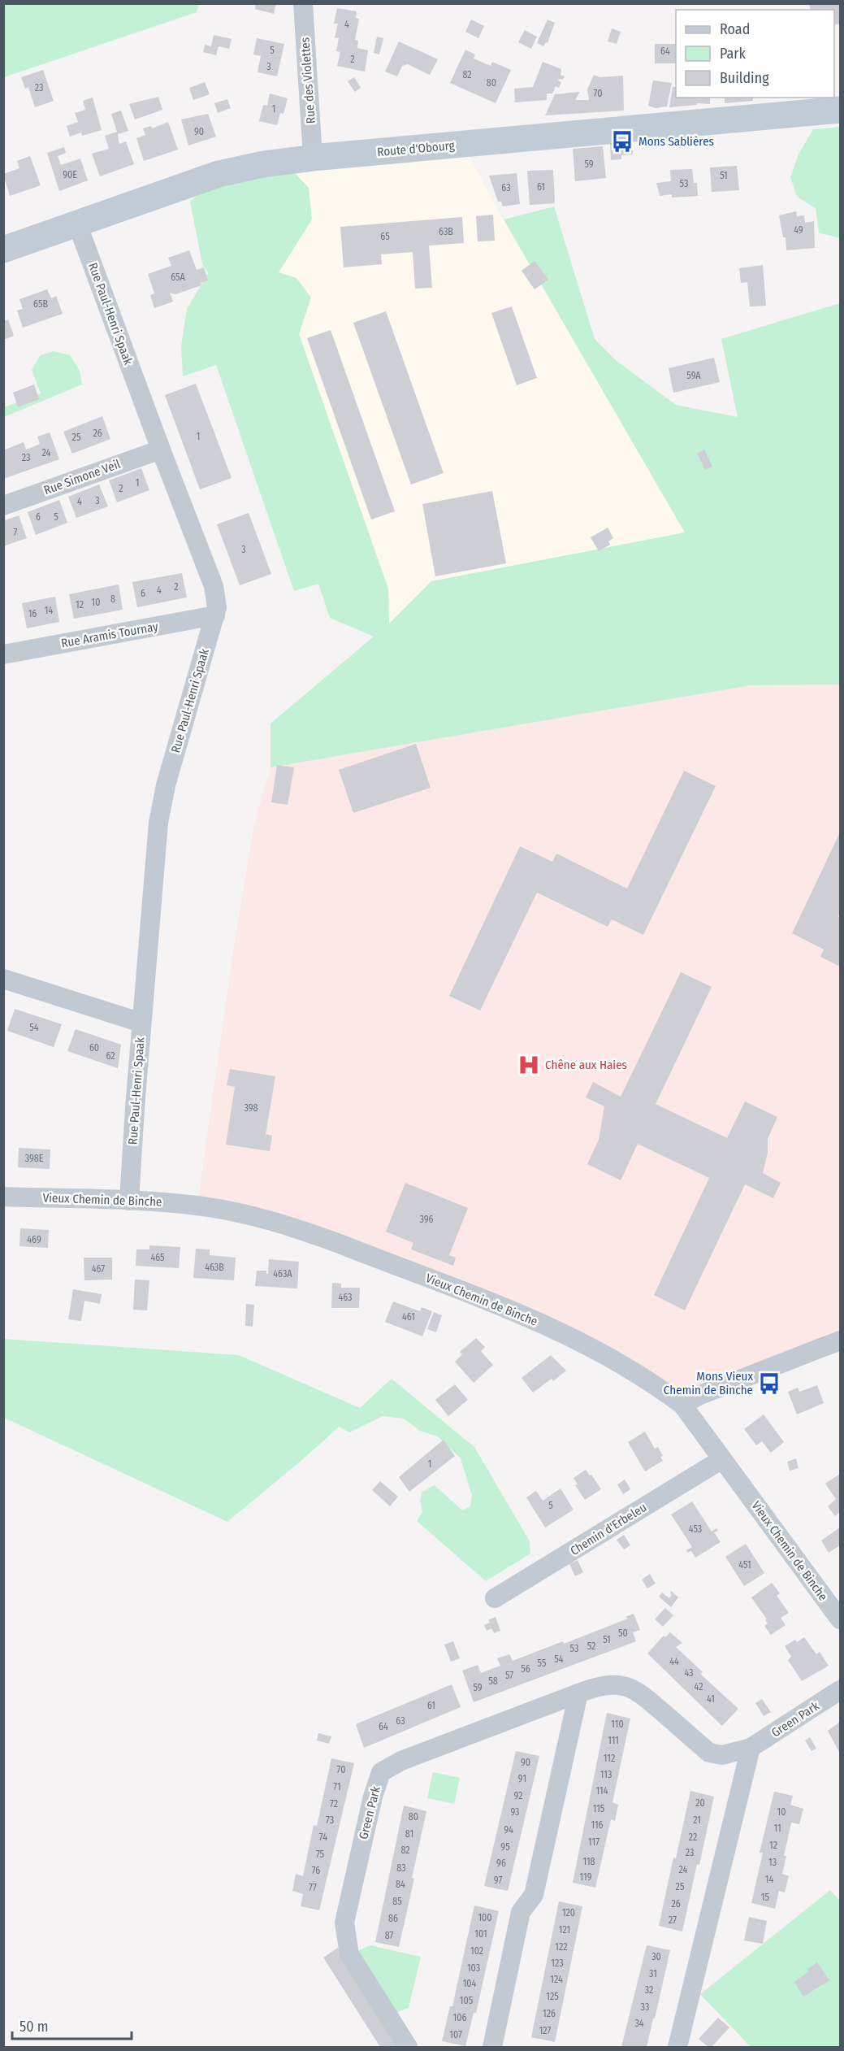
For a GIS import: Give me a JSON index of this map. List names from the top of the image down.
{
  "streets": {
    "main road": ["Route d'Obourg"],
    "street": [
      "Rue des Violettes",
      "Rue Paul-Henri Spaak",
      "Rue Simone Veil",
      "Rue Aramis Tournay",
      "Vieux Chemin de Binche",
      "Chemin d'Erbeleu",
      "Green Park"
    ]
  },
  "crossings": [
    ["Rue des Violettes", "Route d'Obourg"],
    ["Route d'Obourg", "Rue Paul-Henri Spaak"],
    ["Rue Paul-Henri Spaak", "Rue Simone Veil"],
    ["Rue Paul-Henri Spaak", "Rue Aramis Tournay"],
    ["Rue Paul-Henri Spaak", "Vieux Chemin de Binche"],
    ["Vieux Chemin de Binche", "Chemin d'Erbeleu"]
  ],
  "places": {
    "bus stop": ["Mons Sablières", "Mons Vieux Chemin de Binche"],
    "hospital": ["Chêne aux Haies"]
  },
  "house_numbers": [
    "4",
    "5",
    "64",
    "2",
    "3",
    "82",
    "80",
    "23",
    "70",
    "1",
    "90",
    "59",
    "90E",
    "51",
    "53",
    "61",
    "63",
    "49",
    "63B",
    "65",
    "65A",
    "65B",
    "59A",
    "26",
    "1",
    "25",
    "24",
    "23",
    "1",
    "2",
    "3",
    "4",
    "6",
    "5",
    "7",
    "3",
    "2",
    "4",
    "6",
    "8",
    "10",
    "12",
    "14",
    "16",
    "54",
    "60",
    "62",
    "398",
    "398E",
    "396",
    "469",
    "465",
    "463B",
    "467",
    "463A",
    "463",
    "461",
    "1",
    "5",
    "453",
    "451",
    "50",
    "51",
    "52",
    "53",
    "54",
    "44",
    "55",
    "56",
    "43",
    "57",
    "58",
    "42",
    "59",
    "41",
    "61",
    "63",
    "110",
    "64",
    "111",
    "112",
    "90",
    "70",
    "113",
    "91",
    "71",
    "114",
    "92",
    "20",
    "72",
    "115",
    "93",
    "10",
    "80",
    "73",
    "21",
    "116",
    "11",
    "94",
    "81",
    "74",
    "22",
    "117",
    "12",
    "95",
    "82",
    "23",
    "75",
    "118",
    "13",
    "96",
    "83",
    "24",
    "76",
    "119",
    "14",
    "97",
    "84",
    "25",
    "77",
    "15",
    "85",
    "26",
    "120",
    "100",
    "86",
    "27",
    "121",
    "101",
    "87",
    "122",
    "102",
    "30",
    "123",
    "103",
    "31",
    "124",
    "104",
    "32",
    "125",
    "105",
    "33",
    "126",
    "106",
    "34",
    "127",
    "107"
  ],
  "legend": ["Road", "Park", "Building"],
  "scale_bar": "50 m"
}
